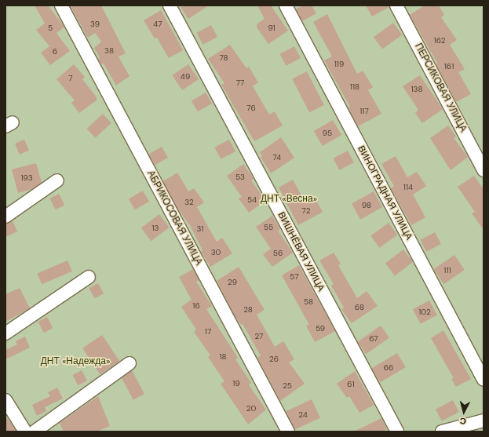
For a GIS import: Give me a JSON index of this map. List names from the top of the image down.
{
  "streets": {
    "lane": [
      "ПЕРСИКОВАЯ УЛИЦА",
      "ВИНОГРАДНАЯ УЛИЦА",
      "АБРИКОСОВАЯ УЛИЦА",
      "ВИШНЁВАЯ УЛИЦА"
    ]
  },
  "parks": ["ДНТ «Весна»", "ДНТ «Надежда»"],
  "house_numbers": [
    "39",
    "47",
    "5",
    "91",
    "162",
    "38",
    "6",
    "78",
    "119",
    "161",
    "49",
    "7",
    "77",
    "118",
    "138",
    "76",
    "117",
    "95",
    "74",
    "53",
    "193",
    "114",
    "54",
    "32",
    "98",
    "72",
    "55",
    "13",
    "31",
    "30",
    "56",
    "111",
    "57",
    "29",
    "58",
    "16",
    "68",
    "28",
    "102",
    "59",
    "17",
    "27",
    "67",
    "18",
    "26",
    "66",
    "19",
    "61",
    "25",
    "20",
    "24"
  ],
  "north": "bottom"
}
